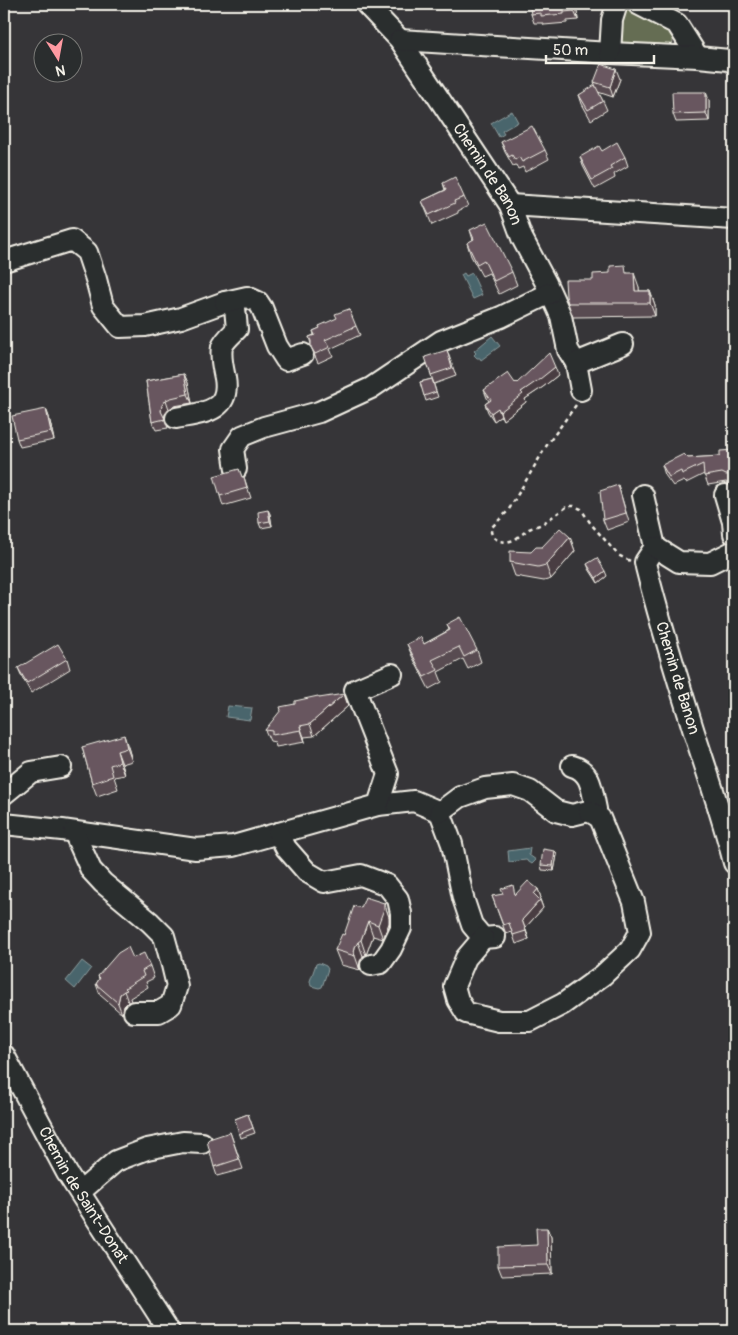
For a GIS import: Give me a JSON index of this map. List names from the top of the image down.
{
  "streets": {
    "street": ["Chemin de Banon", "Chemin de Saint-Donat"]
  },
  "scale_bar": "50 m",
  "north": "bottom"
}
